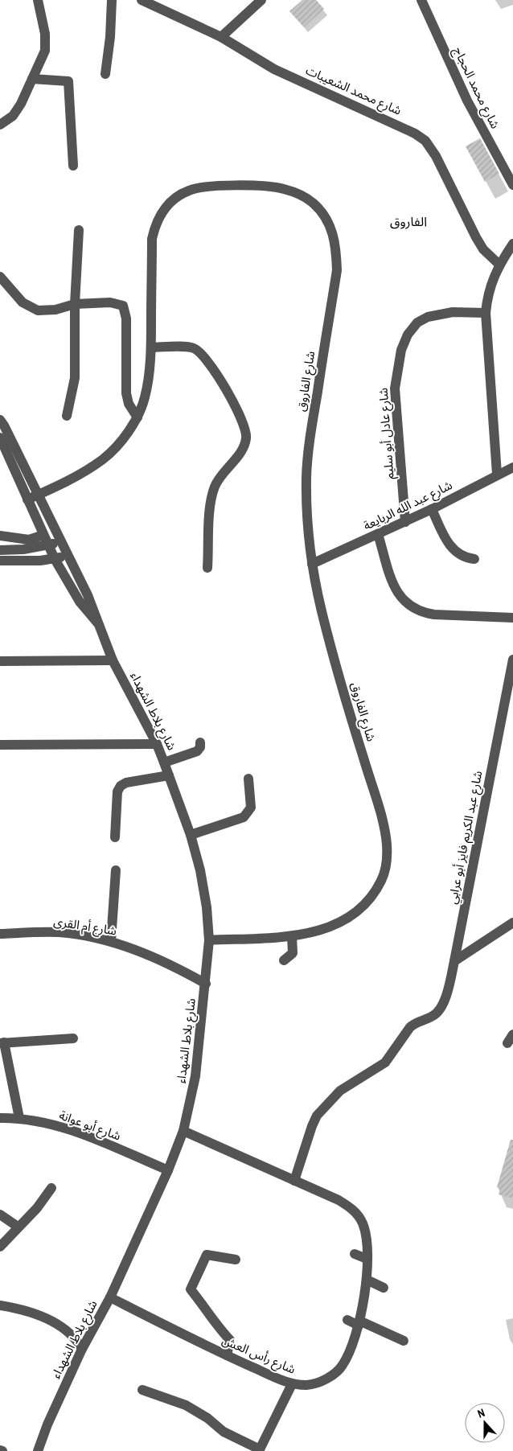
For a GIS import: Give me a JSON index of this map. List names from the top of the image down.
{
  "streets": {
    "street": [
      "شارع محمد الحجاج",
      "شارع محمد الشعيبات",
      "شارع الفاروق",
      "شارع عادل أبو سليم",
      "شارع عبد الله الربايعة",
      "شارع بلاط الشهداء",
      "شارع عبد الكريم فايز أبو عرابي",
      "شارع أم القرى",
      "شارع أبو عوانة",
      "شارع رأس العش"
    ]
  },
  "crossings": [
    ["شارع الفاروق", "شارع عبد الله الربايعة"],
    ["شارع الفاروق", "شارع بلاط الشهداء"],
    ["شارع عادل أبو سليم", "شارع عبد الله الربايعة"],
    ["شارع بلاط الشهداء", "شارع أم القرى"],
    ["شارع بلاط الشهداء", "شارع أبو عوانة"],
    ["شارع بلاط الشهداء", "شارع رأس العش"],
    ["شارع عبد الكريم فايز أبو عرابي", "شارع رأس العش"]
  ],
  "districts": ["الفاروق"],
  "north": "top"
}
